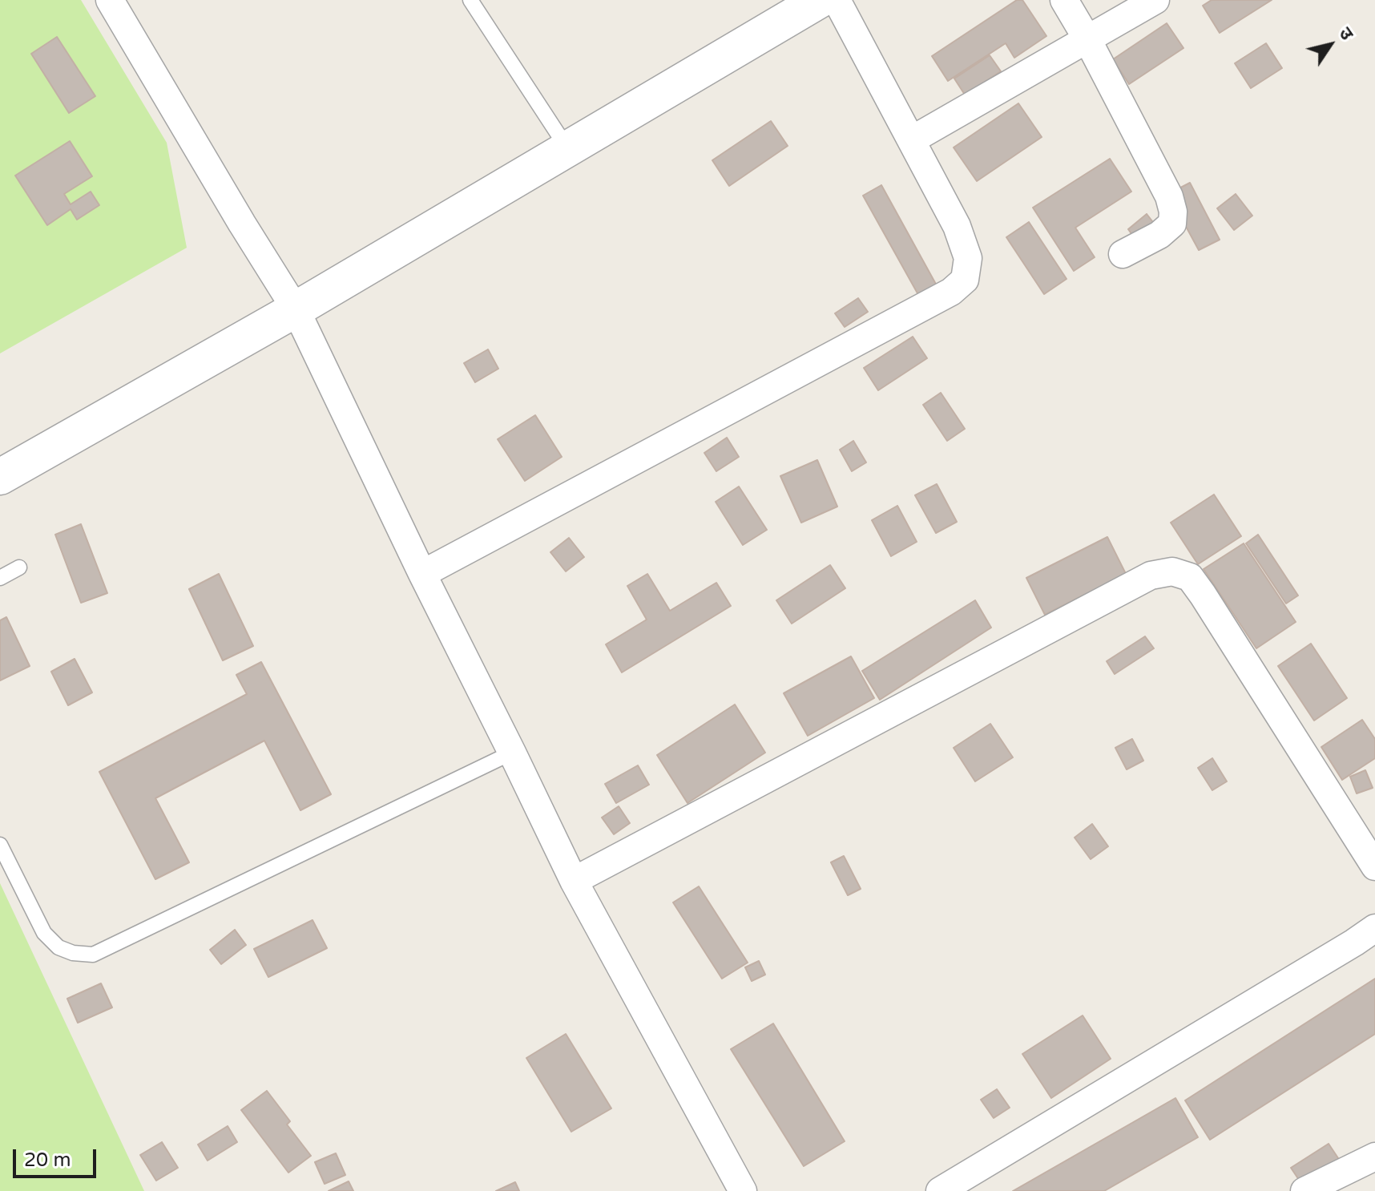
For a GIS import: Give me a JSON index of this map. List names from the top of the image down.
{
  "scale_bar": "20 m",
  "north": "top right"
}
